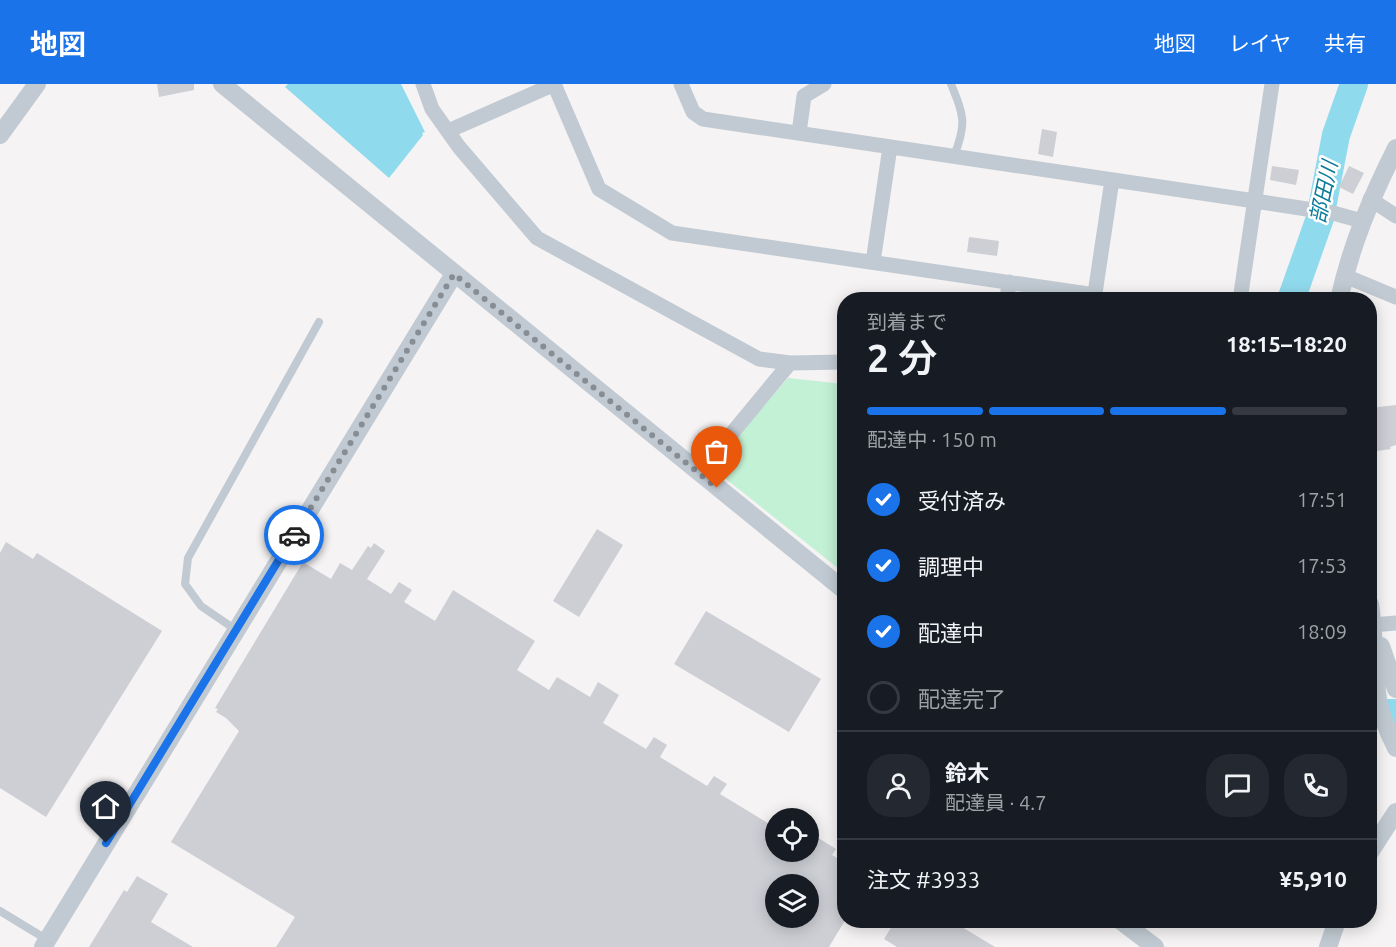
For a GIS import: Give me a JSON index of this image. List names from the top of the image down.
{
  "water": ["部田川"],
  "page": {
    "header": "地図",
    "nav": ["地図", "レイヤ", "共有"],
    "heading": ["2 分", "到着まで", "18:15–18:20"],
    "panel": [
      "鈴木",
      "配達員 · 4.7",
      "注文 #3933",
      "¥5,910"
    ],
    "bar": "配達中 · 150 m",
    "list": [
      ["受付済み", "17:51"],
      ["調理中", "17:53"],
      ["配達中", "18:09"],
      "配達完了"
    ]
  }
}
